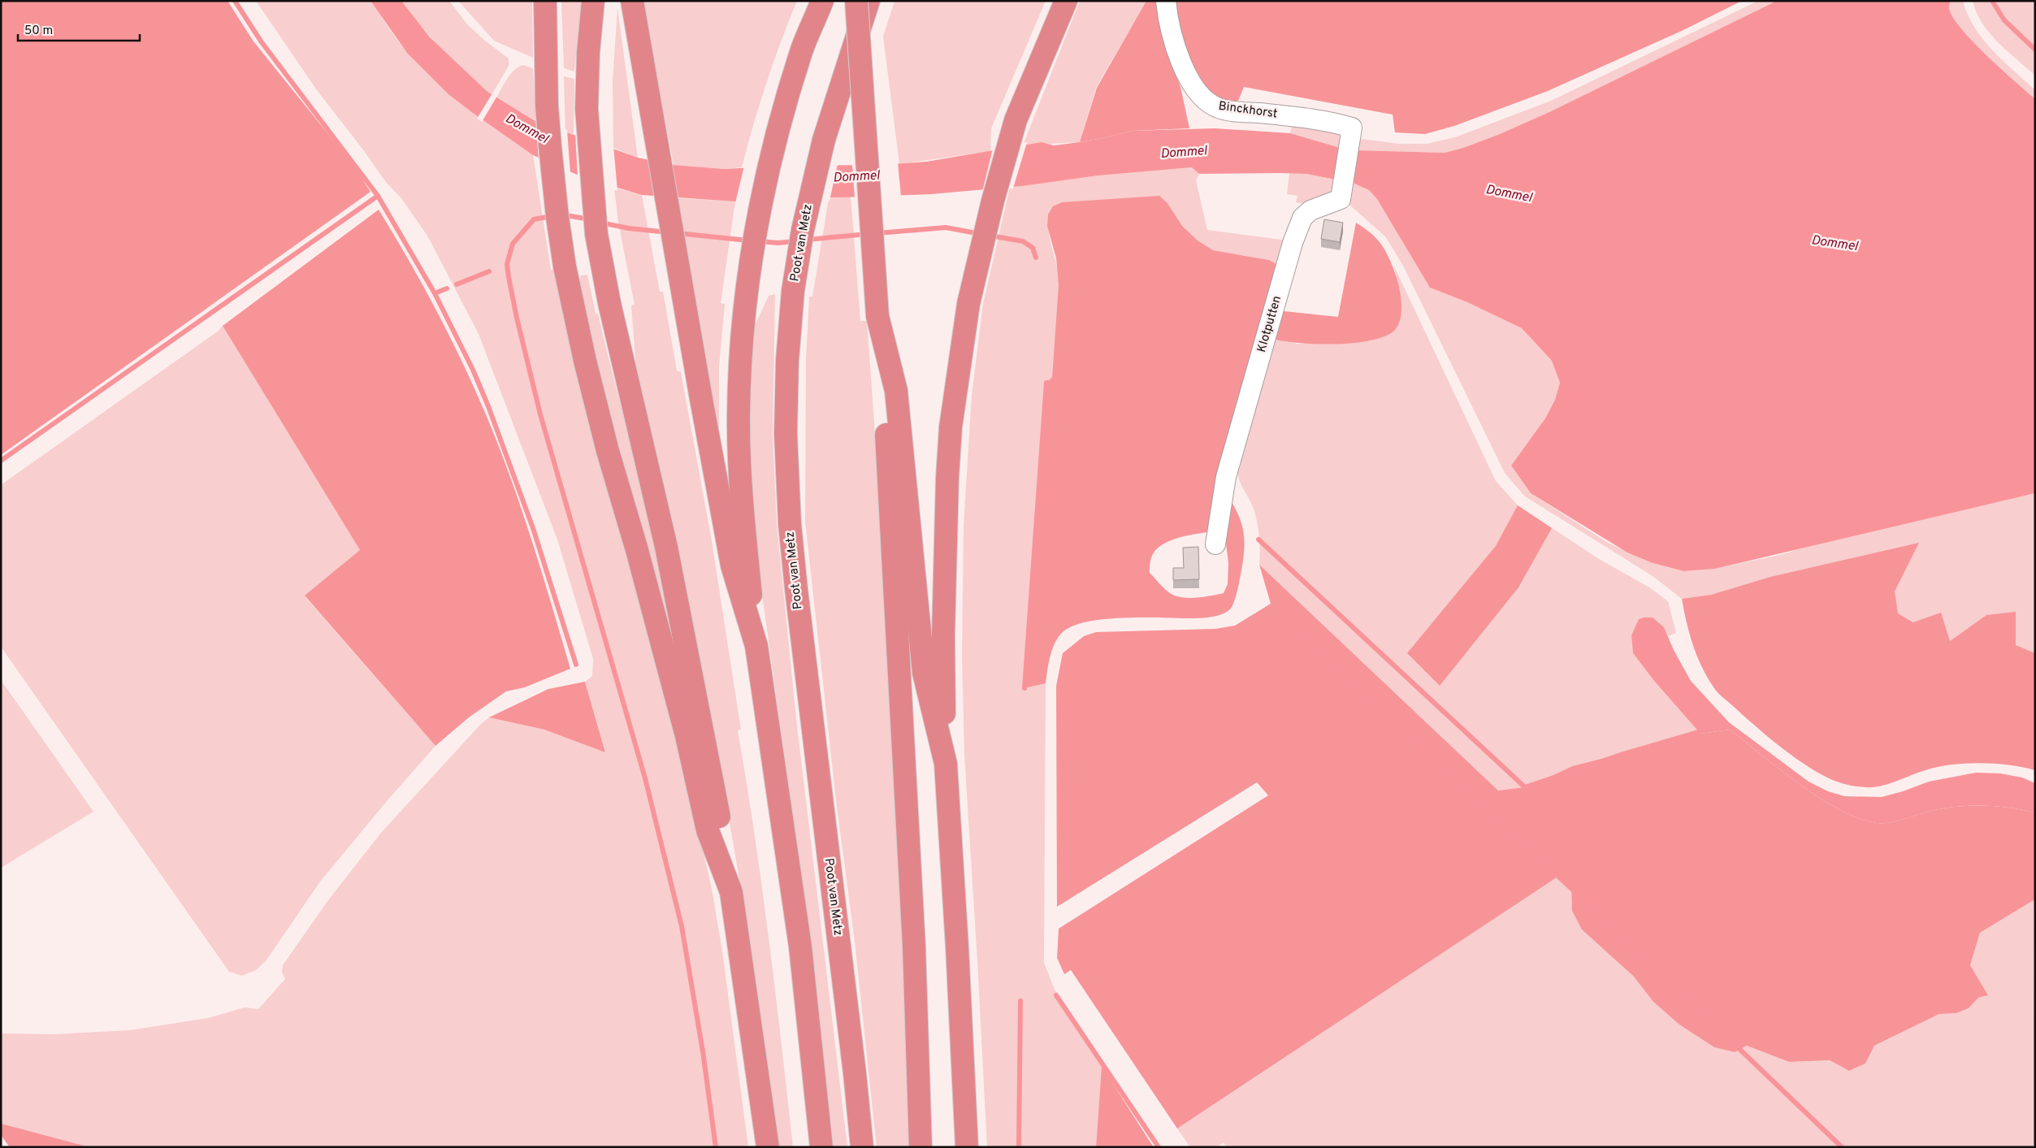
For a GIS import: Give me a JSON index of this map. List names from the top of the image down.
{
  "streets": {
    "highway": ["Poot van Metz"],
    "street": ["Binckhorst", "Klotputten"]
  },
  "crossings": [
    ["Binckhorst", "Klotputten"]
  ],
  "water": ["Dommel"],
  "scale_bar": "50 m"
}
